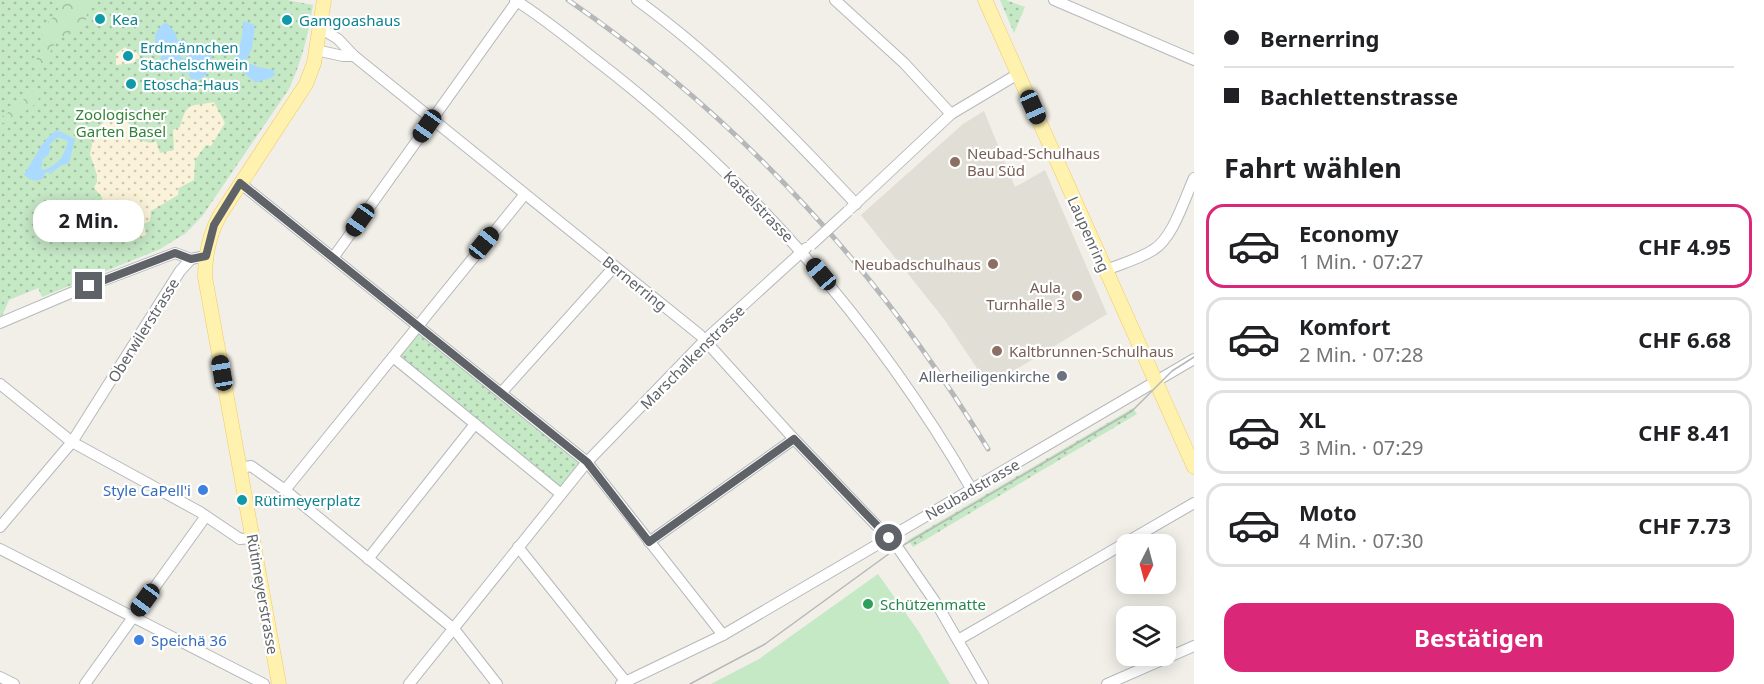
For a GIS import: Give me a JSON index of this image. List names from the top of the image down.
{
  "streets": {
    "main road": ["Laupenring", "Rütimeyerstrasse"],
    "street": [
      "Kastelstrasse",
      "Bernerring",
      "Oberwilerstrasse",
      "Marschalkenstrasse",
      "Neubadstrasse"
    ]
  },
  "crossings": [
    ["Kastelstrasse", "Marschalkenstrasse"],
    ["Kastelstrasse", "Neubadstrasse"],
    ["Laupenring", "Marschalkenstrasse"],
    ["Laupenring", "Neubadstrasse"],
    ["Bernerring", "Marschalkenstrasse"],
    ["Bernerring", "Neubadstrasse"]
  ],
  "parks": ["Zoologischer Garten Basel"],
  "places": [
    "Kea",
    "Gamgoashaus",
    "Erdmännchen Stachelschwein",
    "Etoscha-Haus",
    "Neubad-Schulhaus Bau Süd",
    "Neubadschulhaus",
    "Aula, Turnhalle 3",
    "Kaltbrunnen-Schulhaus",
    "Allerheiligenkirche",
    "Style CaPell'i",
    "Rütimeyerplatz",
    "Schützenmatte",
    "Speichä 36"
  ],
  "north": "bottom",
  "page": {
    "banner": ["Bernerring", "Bachlettenstrasse"],
    "heading": "Fahrt wählen",
    "bubble": "2 Min.",
    "list": [
      {
        "name": "Economy",
        "note": "1 Min. · 07:27",
        "value": "CHF 4.95"
      },
      {
        "name": "Komfort",
        "note": "2 Min. · 07:28",
        "value": "CHF 6.68"
      },
      {
        "name": "XL",
        "note": "3 Min. · 07:29",
        "value": "CHF 8.41"
      },
      {
        "name": "Moto",
        "note": "4 Min. · 07:30",
        "value": "CHF 7.73"
      }
    ],
    "buttons": "Bestätigen"
  }
}
